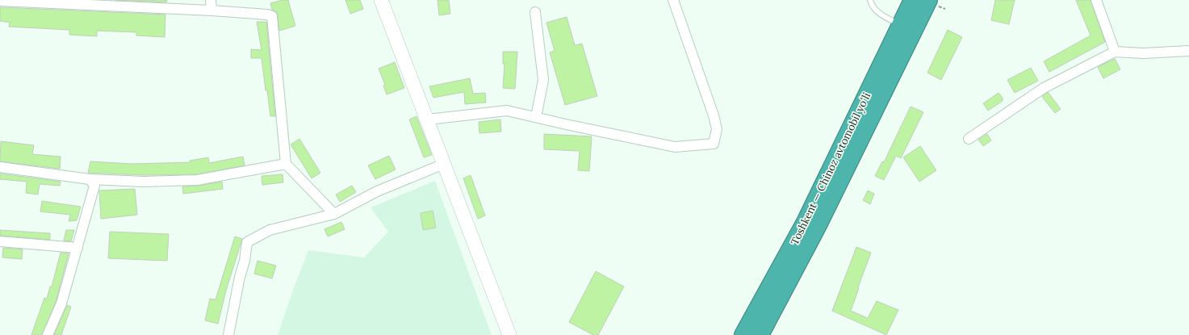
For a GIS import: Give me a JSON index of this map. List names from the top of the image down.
{
  "streets": {
    "highway": ["Toshkent — Chinoz avtomobil yoʻli"]
  }
}
